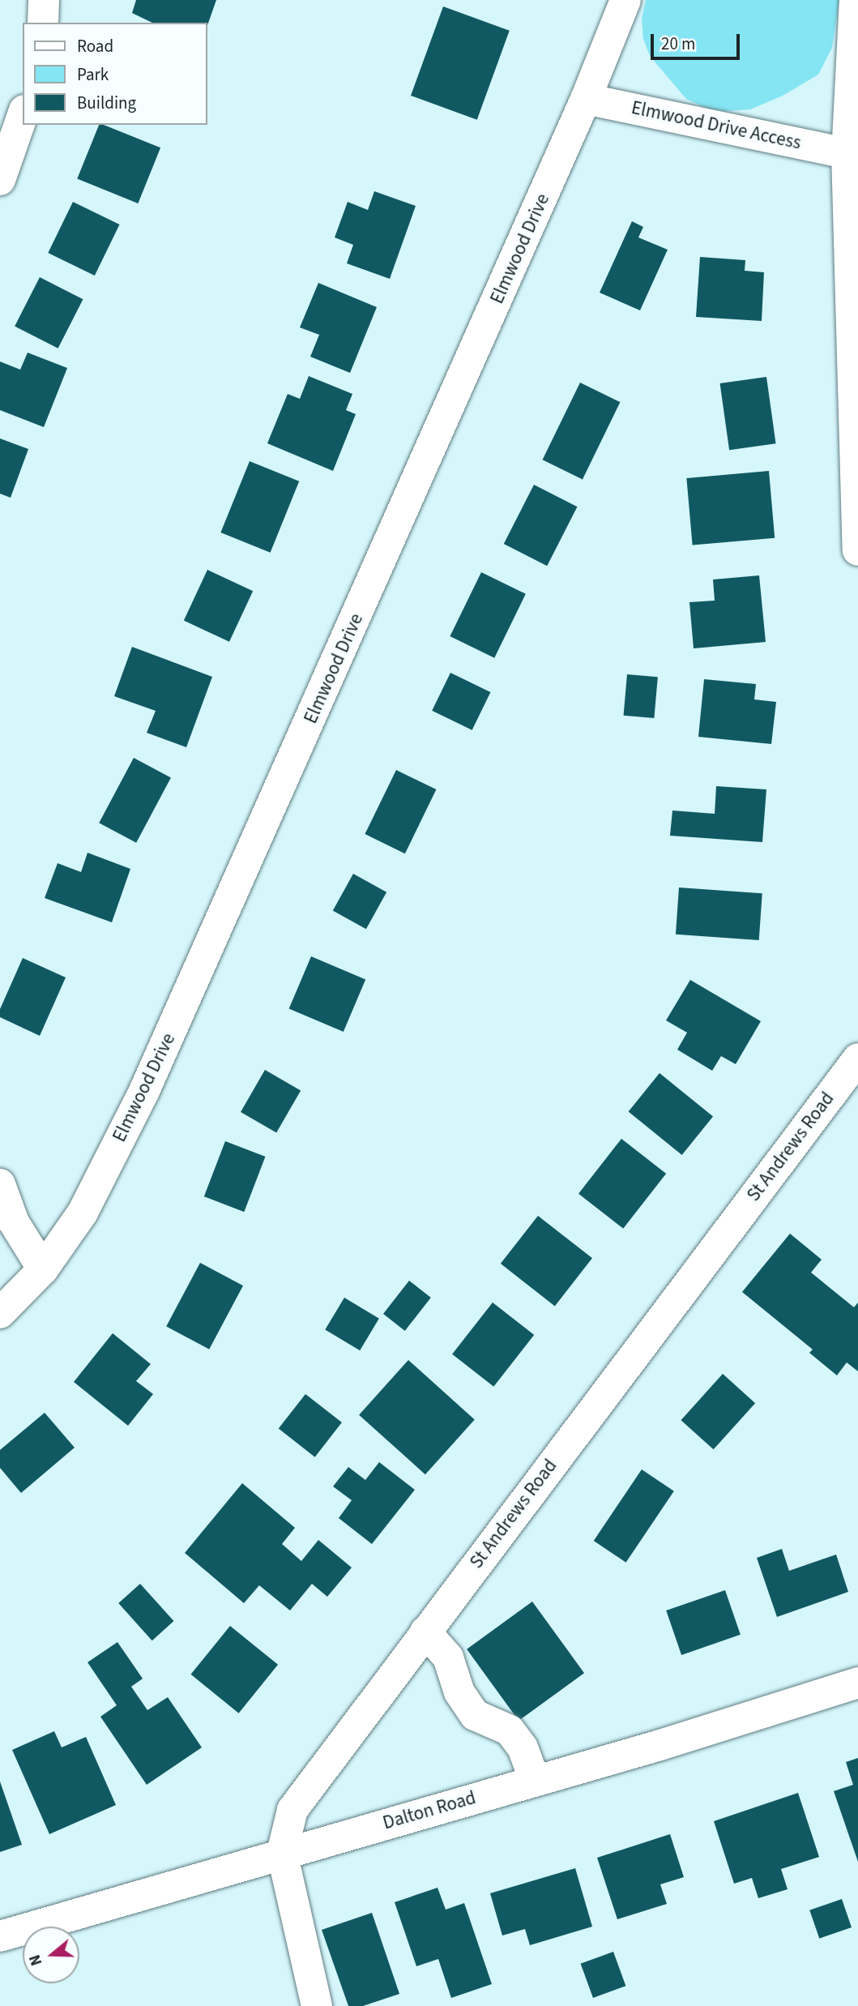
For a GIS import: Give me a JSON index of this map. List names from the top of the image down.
{
  "streets": {
    "street": [
      "Elmwood Drive Access",
      "Elmwood Drive",
      "St Andrews Road",
      "Dalton Road"
    ]
  },
  "crossings": [
    ["Elmwood Drive Access", "Elmwood Drive"],
    ["St Andrews Road", "Dalton Road"]
  ],
  "legend": ["Road", "Park", "Building"],
  "scale_bar": "20 m",
  "north": "left"
}
